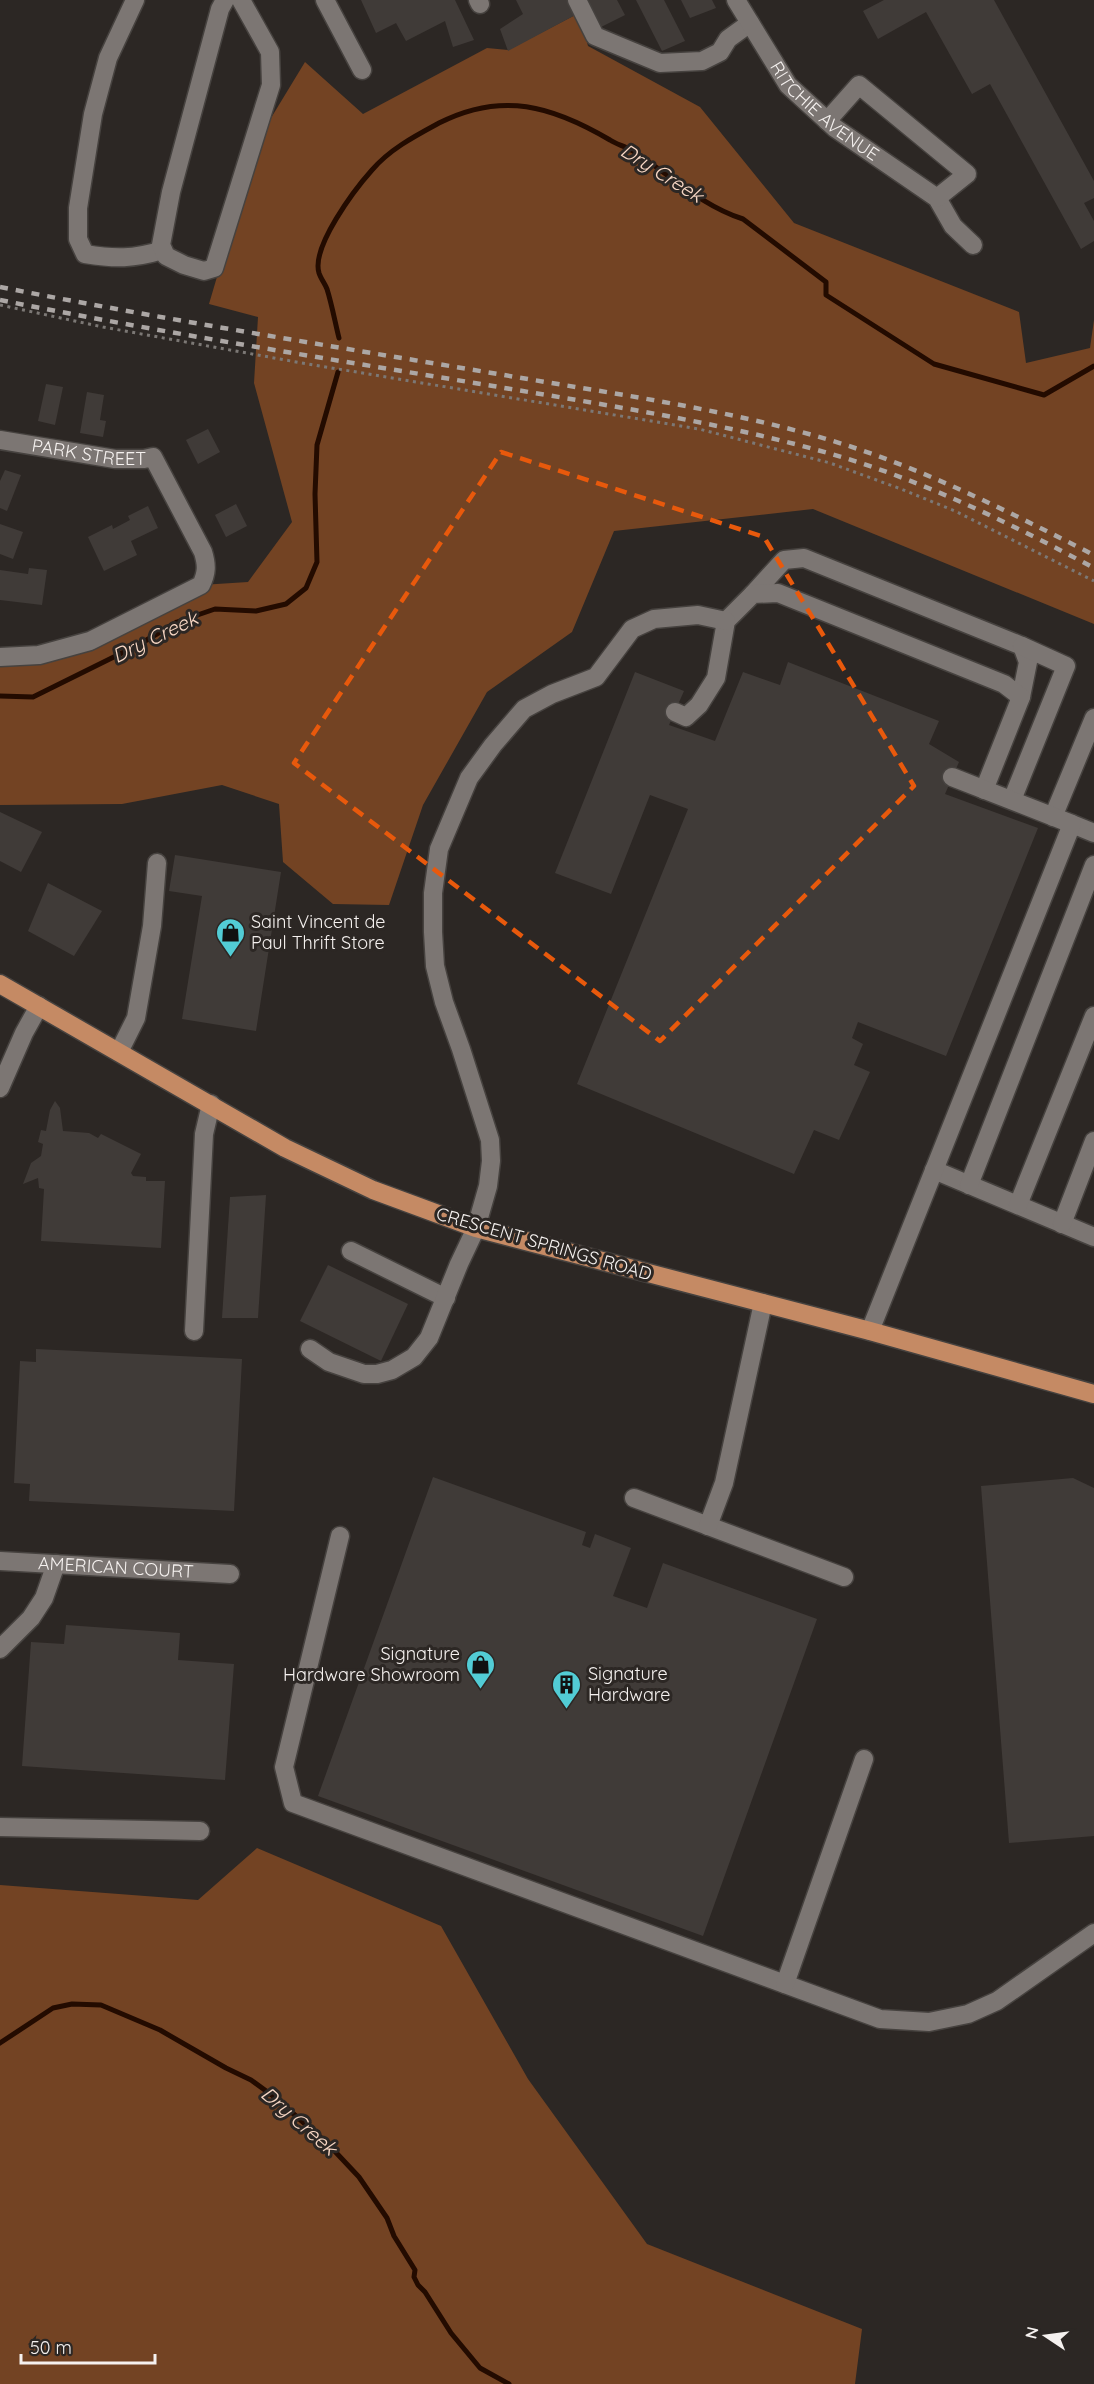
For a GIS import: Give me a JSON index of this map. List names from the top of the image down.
{
  "streets": {
    "main road": ["CRESCENT SPRINGS ROAD"],
    "street": ["RITCHIE AVENUE", "PARK STREET", "AMERICAN COURT"]
  },
  "water": ["Dry Creek"],
  "places": {
    "shop": ["Saint Vincent de Paul Thrift Store", "Signature Hardware Showroom"],
    "building": ["Signature Hardware"]
  },
  "scale_bar": "50 m",
  "north": "left"
}
